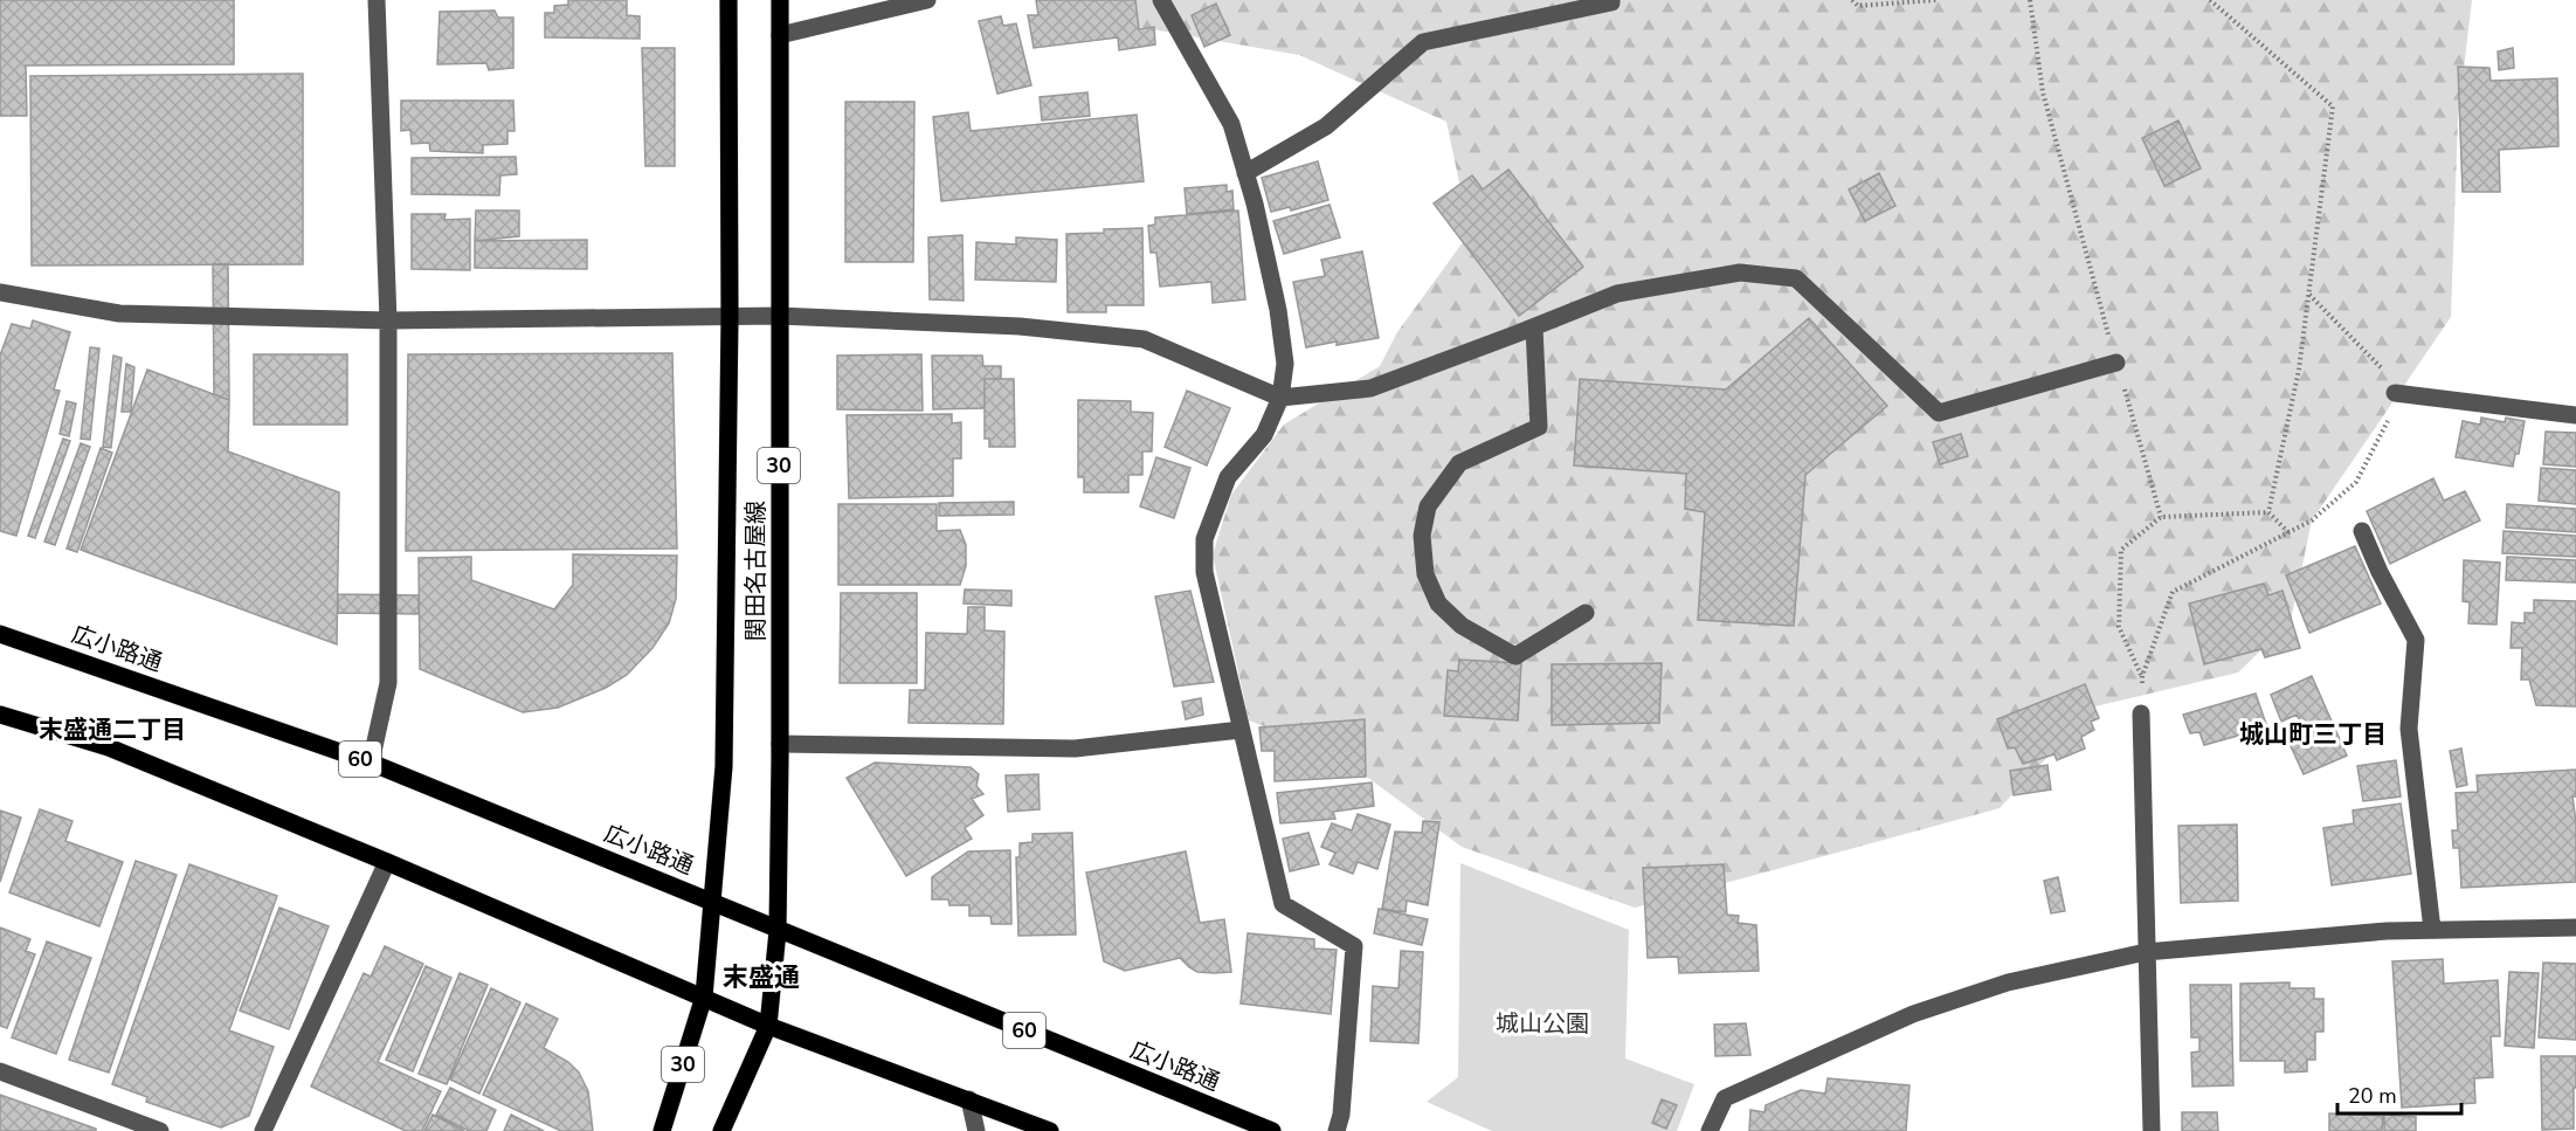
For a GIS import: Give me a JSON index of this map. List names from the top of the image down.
{
  "streets": {
    "main road": [
      "30",
      "関田名古屋線",
      "広小路通",
      "60"
    ]
  },
  "crossings": [
    ["関田名古屋線", "広小路通"]
  ],
  "districts": ["末盛通二丁目", "城山町三丁目", "末盛通"],
  "parks": ["城山公園"],
  "scale_bar": "20 m"
}
